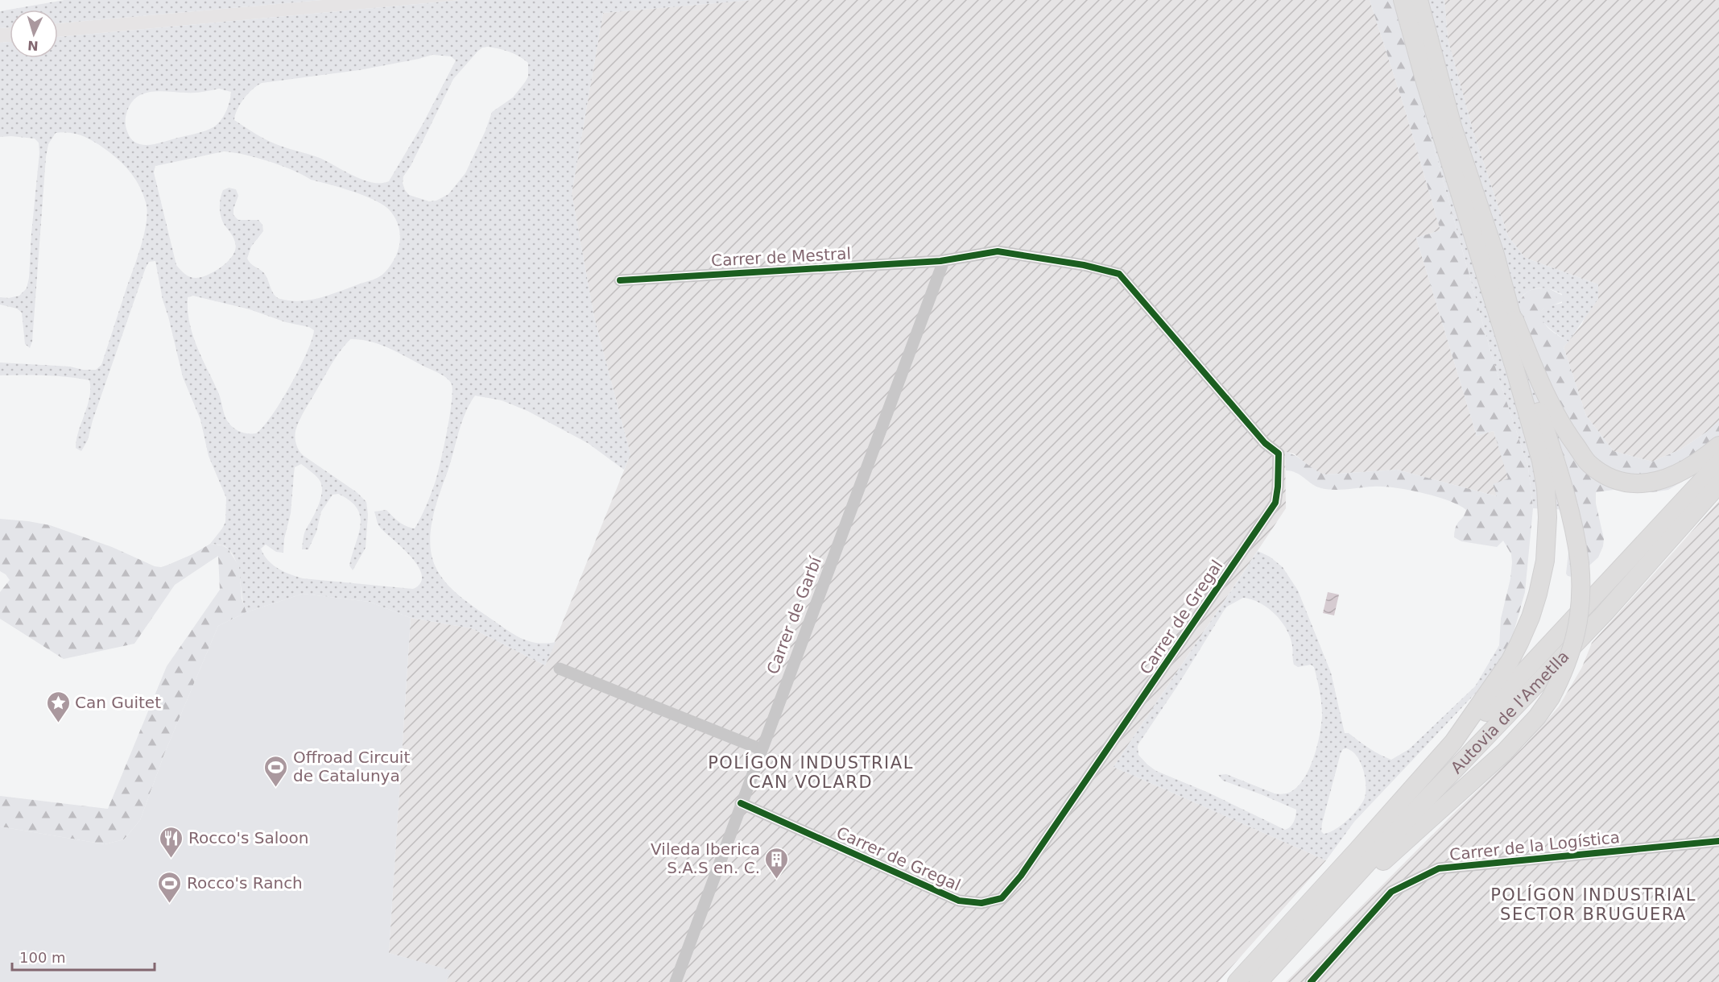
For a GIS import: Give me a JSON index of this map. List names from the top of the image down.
{
  "streets": {
    "highway": ["Autovia de l'Ametlla"],
    "street": [
      "Carrer de Mestral",
      "Carrer de Garbí",
      "Carrer de Gregal",
      "Carrer de la Logística"
    ]
  },
  "crossings": [
    ["Carrer de Mestral", "Carrer de Garbí"],
    ["Carrer de Mestral", "Carrer de Gregal"],
    ["Carrer de Garbí", "Carrer de Gregal"]
  ],
  "districts": ["POLÍGON INDUSTRIAL CAN VOLARD", "POLÍGON INDUSTRIAL SECTOR BRUGUERA"],
  "places": {
    "place": ["Can Guitet"],
    "sports": ["Offroad Circuit de Catalunya", "Rocco's Ranch"],
    "restaurant": ["Rocco's Saloon"],
    "building": ["Vileda Iberica S.A.S en. C."]
  },
  "scale_bar": "100 m",
  "north": "bottom"
}
